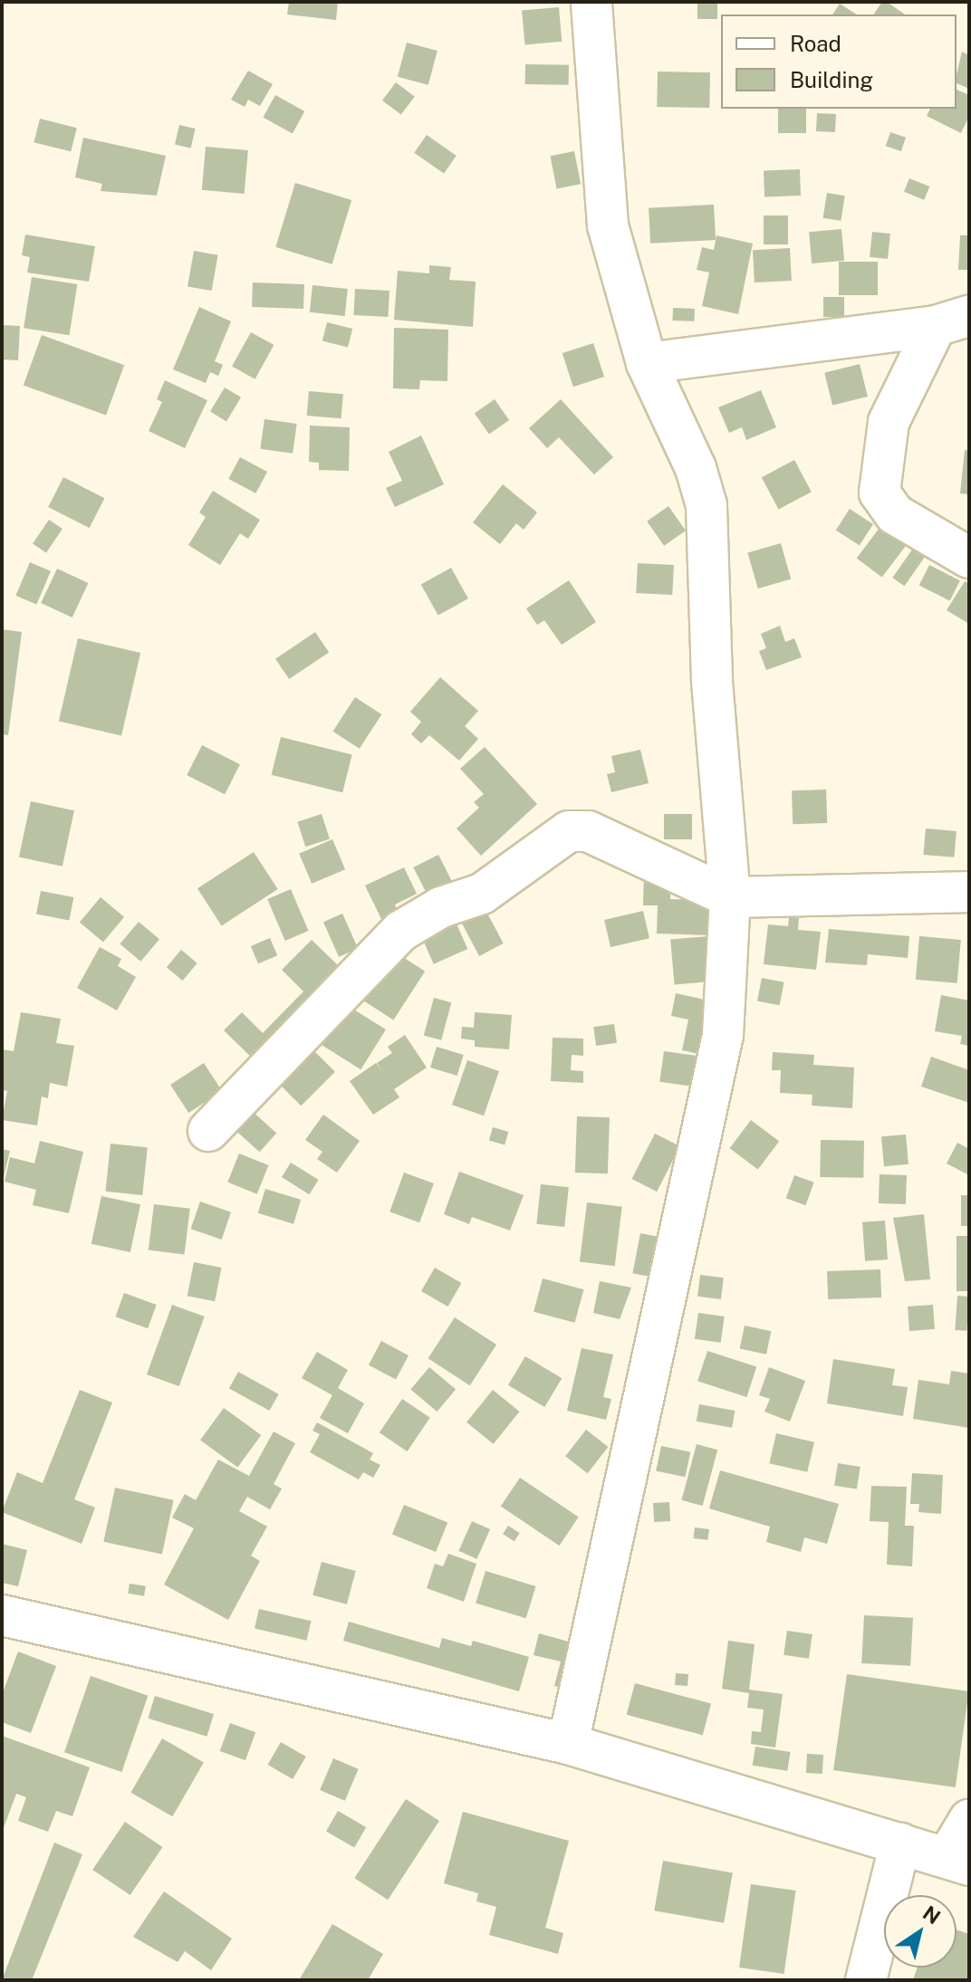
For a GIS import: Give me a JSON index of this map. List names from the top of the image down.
{
  "legend": ["Road", "Building"],
  "north": "top right"
}
